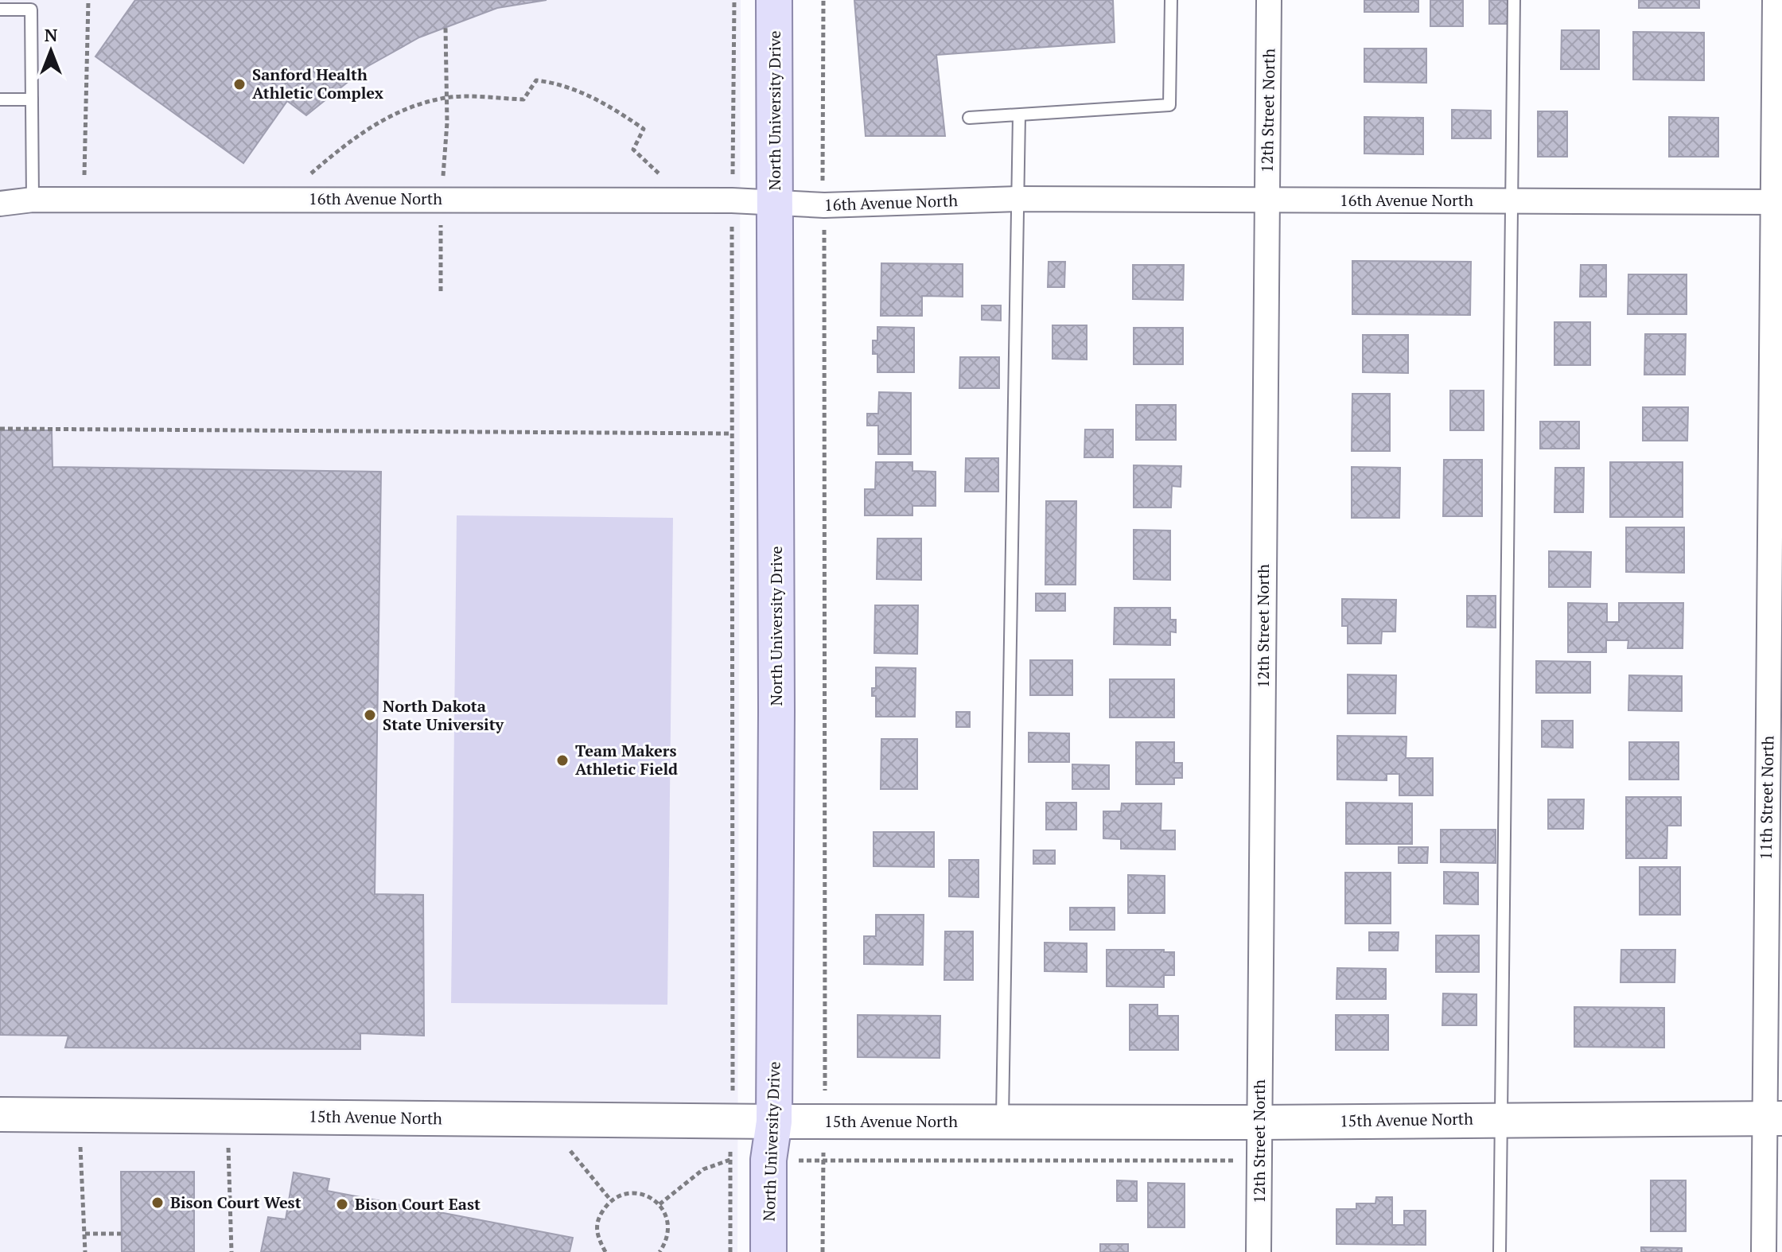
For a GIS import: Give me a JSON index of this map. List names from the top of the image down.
{
  "streets": {
    "main road": ["North University Drive"],
    "street": [
      "12th Street North",
      "16th Avenue North",
      "11th Street North",
      "15th Avenue North"
    ]
  },
  "crossings": [
    ["North University Drive", "16th Avenue North"],
    ["North University Drive", "15th Avenue North"],
    ["12th Street North", "16th Avenue North"],
    ["12th Street North", "15th Avenue North"],
    ["16th Avenue North", "11th Street North"],
    ["11th Street North", "15th Avenue North"]
  ],
  "places": [
    "Sanford Health Athletic Complex",
    "North Dakota State University",
    "Team Makers Athletic Field",
    "Bison Court West",
    "Bison Court East"
  ],
  "north": "top"
}
